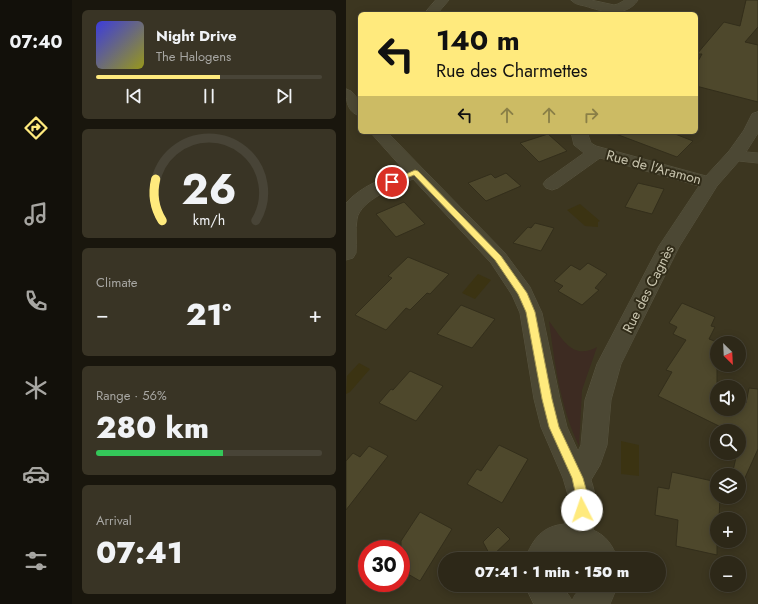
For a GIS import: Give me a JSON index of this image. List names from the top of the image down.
{
  "streets": {
    "street": ["Rue de l'Aramon", "Rue des Cagnès"]
  },
  "crossings": [
    ["Rue de l'Aramon", "Rue des Cagnès"]
  ],
  "north": "bottom right",
  "page": {
    "tabs": "07:40",
    "turn": ["140 m", "Rue des Charmettes"],
    "song": ["Night Drive", "The Halogens"],
    "tile": [
      "Climate",
      ["Range · 56%", "280 km"],
      ["Arrival", "07:41"]
    ],
    "heat": ["−", "21°", "+"],
    "map_buttons": ["+", "−"],
    "limit": "30",
    "trip": "07:41 · 1 min · 150 m",
    "gauge": ["26", "km/h"]
  }
}
